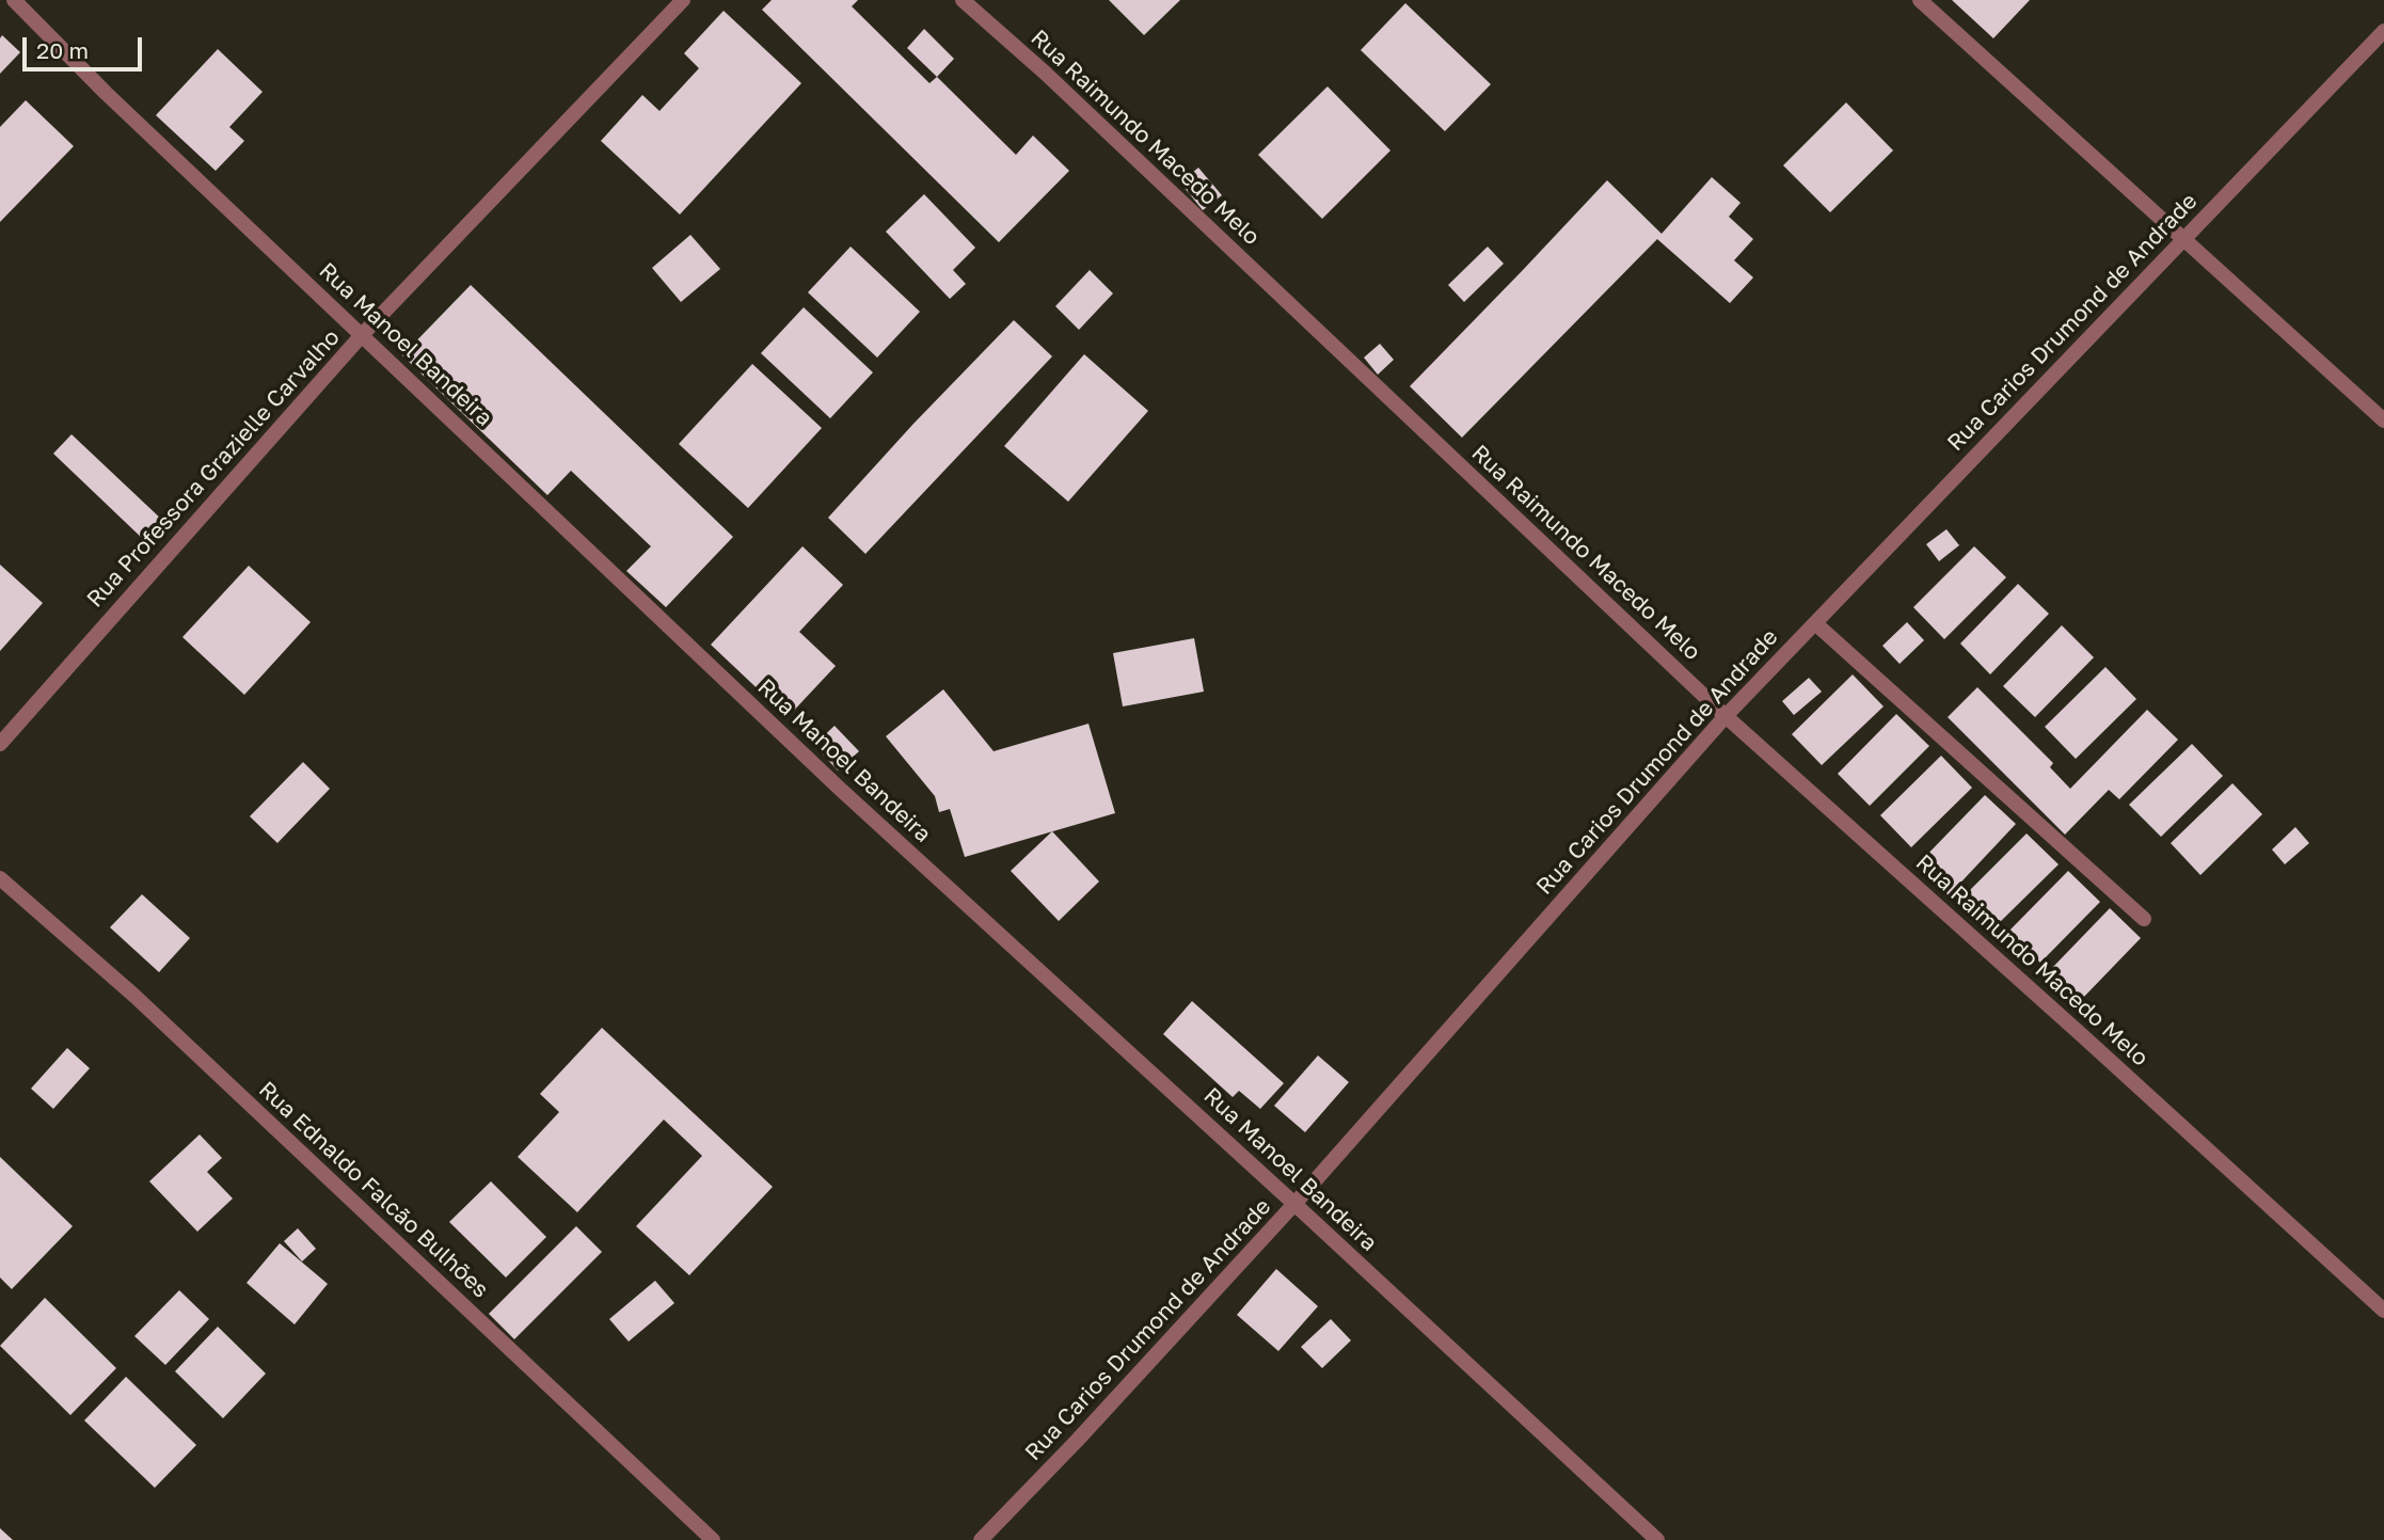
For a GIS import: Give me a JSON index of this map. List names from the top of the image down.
{
  "streets": {
    "street": [
      "Rua Raimundo Macedo Melo",
      "Rua Carios Drumond de Andrade",
      "Rua Manoel Bandeira",
      "Rua Professora Grazielle Carvalho",
      "Rua Ednaldo Falcão Bulhões"
    ]
  },
  "crossings": [
    ["Rua Raimundo Macedo Melo", "Rua Carios Drumond de Andrade"],
    ["Rua Carios Drumond de Andrade", "Rua Manoel Bandeira"],
    ["Rua Manoel Bandeira", "Rua Professora Grazielle Carvalho"]
  ],
  "scale_bar": "20 m"
}
